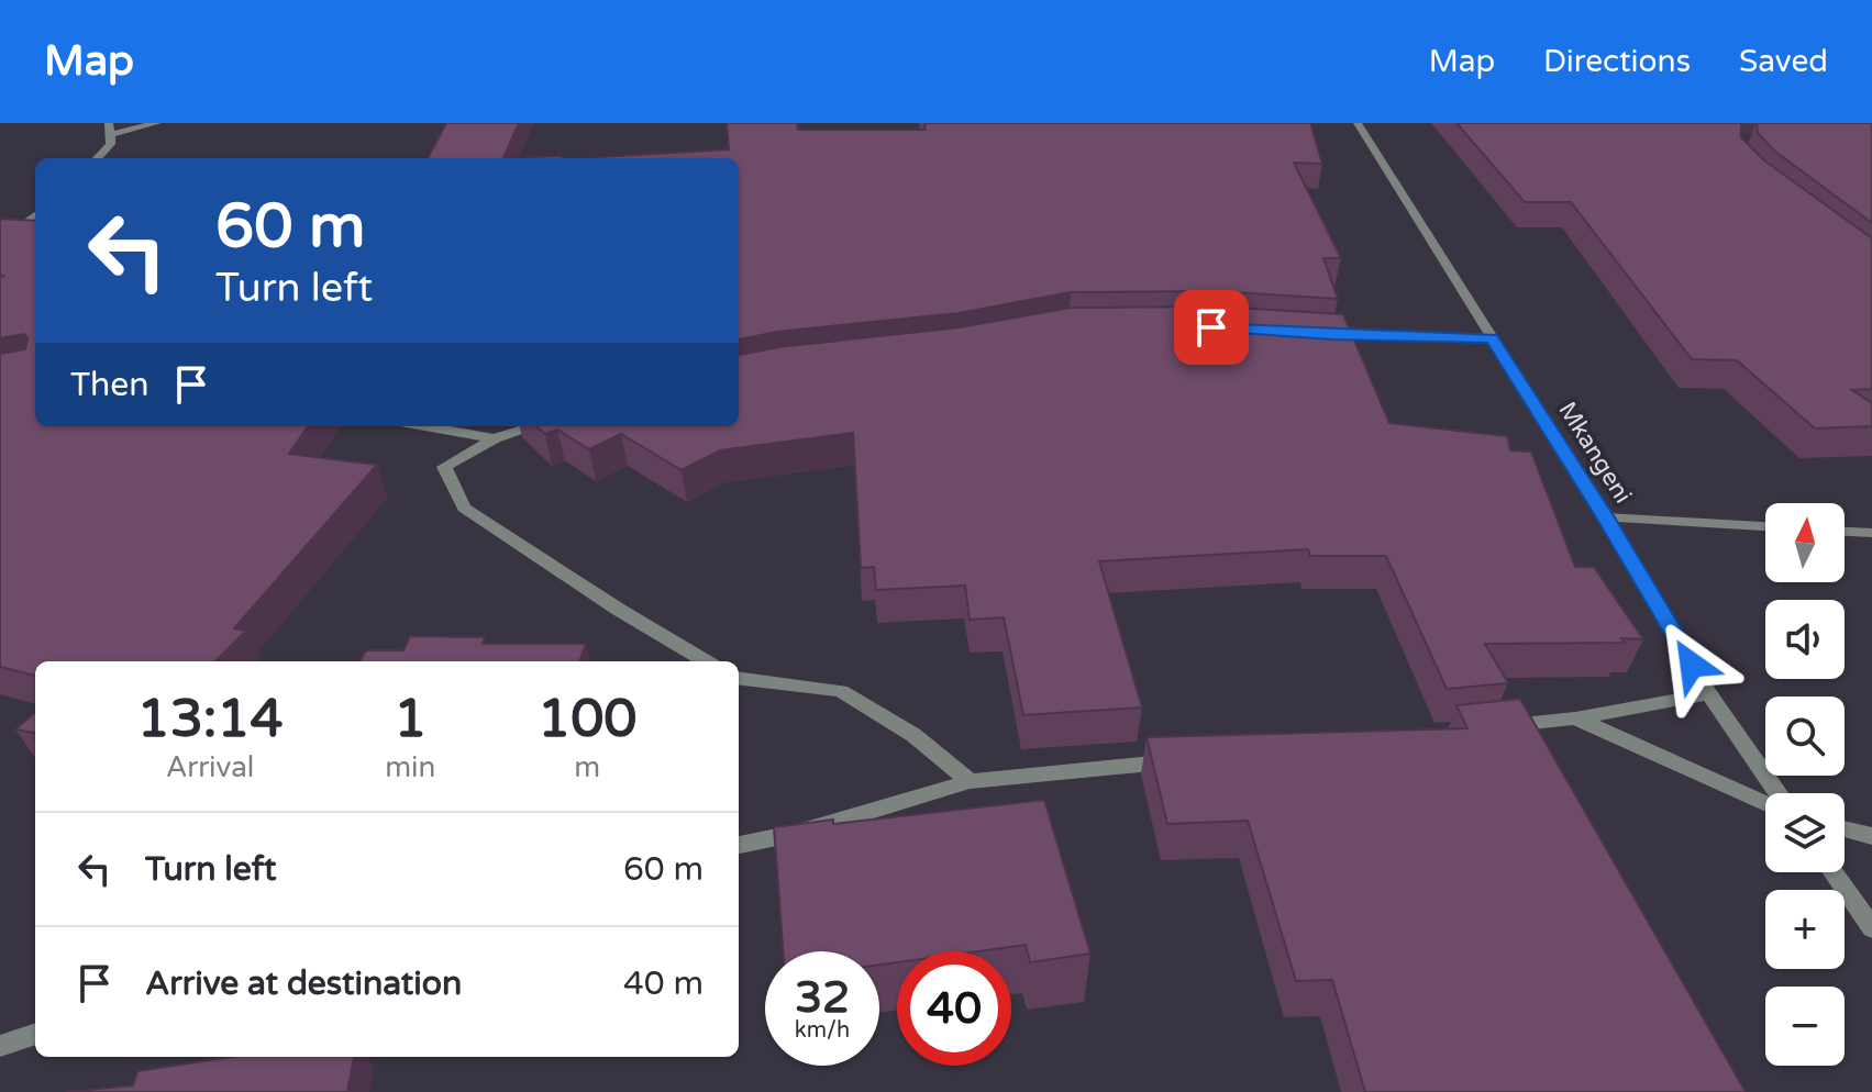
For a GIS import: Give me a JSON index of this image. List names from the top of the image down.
{
  "streets": {
    "street": ["Mkangeni"]
  },
  "north": "top",
  "page": {
    "header": "Map",
    "nav": ["Map", "Directions", "Saved"],
    "turn": ["60 m", "Turn left"],
    "then": "Then",
    "map_buttons": ["+", "−"],
    "eta": [
      "13:14",
      "Arrival",
      "1",
      "min",
      "100",
      "m"
    ],
    "list": [
      {
        "name": "Turn left",
        "value": "60 m"
      },
      {
        "name": "Arrive at destination",
        "value": "40 m"
      }
    ],
    "speed": "32 km/h",
    "limit": "40"
  }
}
